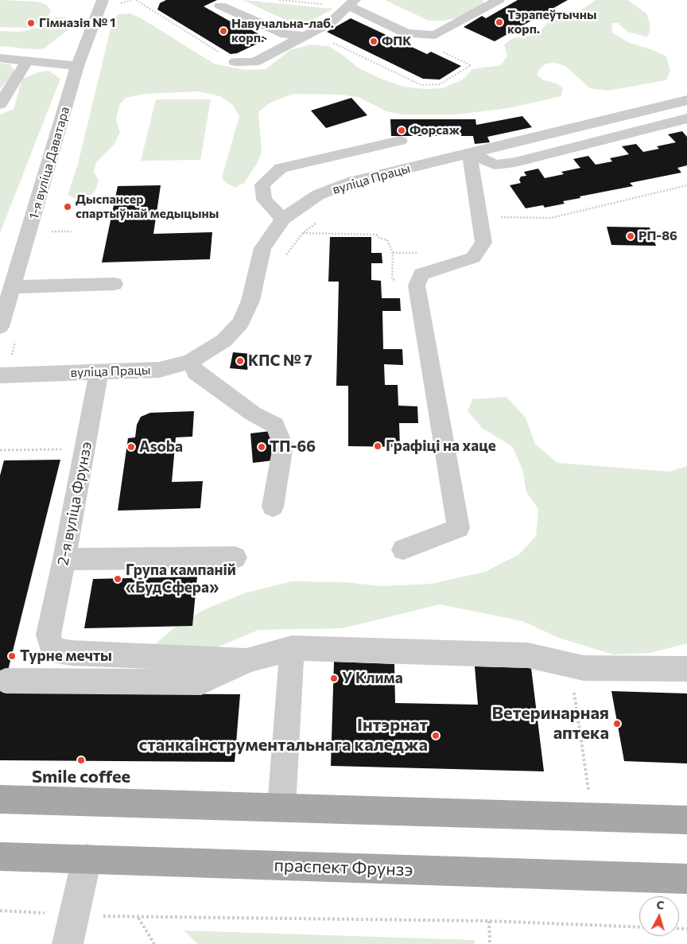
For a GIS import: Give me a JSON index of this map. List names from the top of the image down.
{
  "streets": {
    "main road": ["праспект Фрунзэ"],
    "street": ["1-я вуліца Даватара", "вуліца Працы", "2-я вуліца Фрунзэ"]
  },
  "crossings": [
    ["вуліца Працы", "2-я вуліца Фрунзэ"]
  ],
  "places": [
    "Тэрапеўтычны корп.",
    "Гімназія № 1",
    "Навучальна-лаб. корп.",
    "ФПК",
    "Форсаж",
    "Дыспансер спартыўнай медыцыны",
    "РП-86",
    "КПС № 7",
    "Графіці на хаце",
    "Asoba",
    "ТП-66",
    "Група кампаній «БудСфера»",
    "Турне мечты",
    "У Клима",
    "Ветеринарная аптека",
    "Інтэрнат станкаінструментальнага каледжа",
    "Smile coffee"
  ],
  "north": "top"
}
